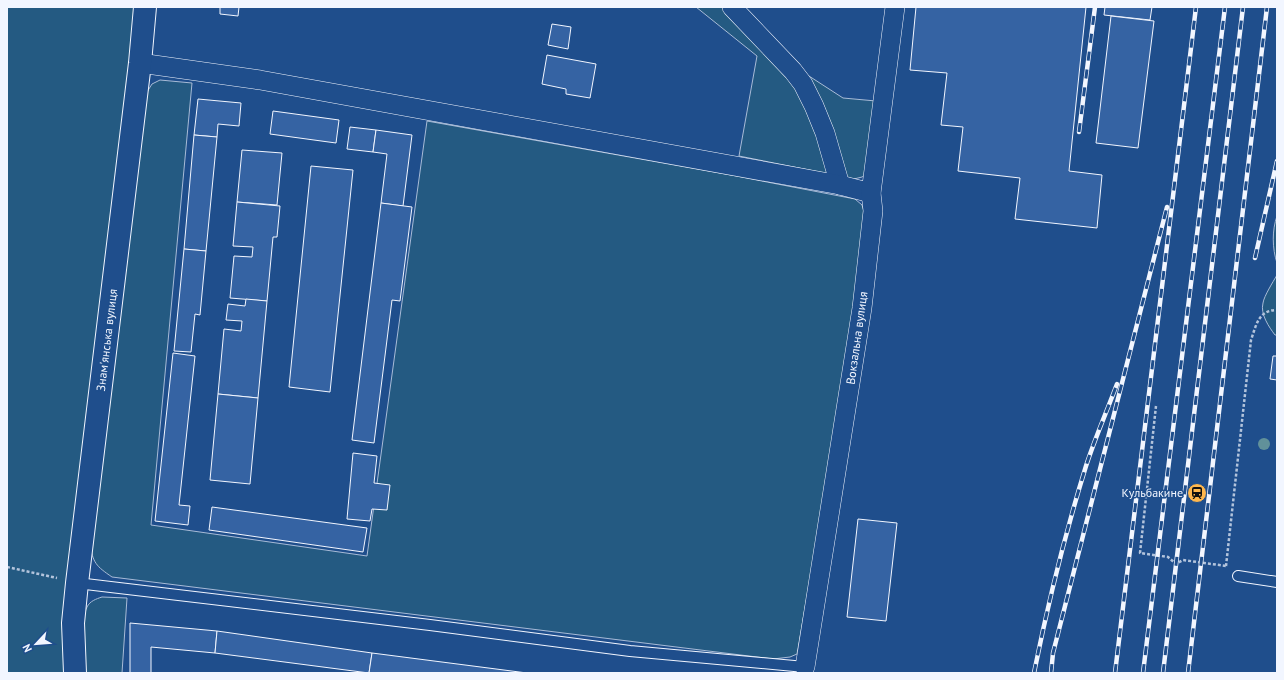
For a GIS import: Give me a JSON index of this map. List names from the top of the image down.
{
  "streets": {
    "street": ["Вокзальна вулиця", "Знам'янська вулиця"]
  },
  "places": {
    "station": ["Кульбакине"]
  },
  "north": "bottom left"
}
